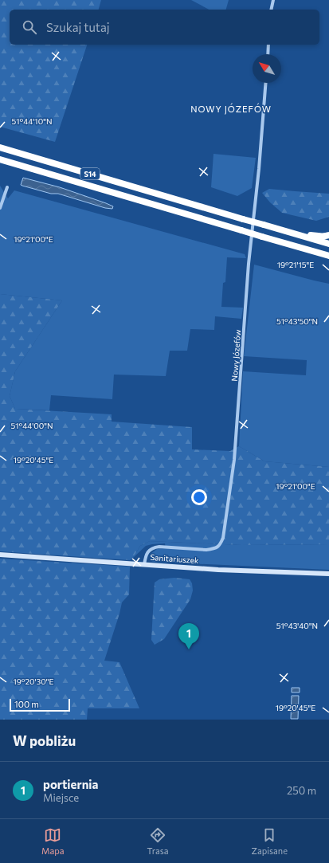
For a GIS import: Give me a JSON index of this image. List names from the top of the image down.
{
  "streets": {
    "highway": ["S14"],
    "street": ["Nowy Józefów", "Sanitariuszek"]
  },
  "crossings": [
    ["Nowy Józefów", "Sanitariuszek"]
  ],
  "districts": ["NOWY JÓZEFÓW"],
  "scale_bar": "100 m",
  "north": "top left",
  "page": {
    "search": "Szukaj tutaj",
    "pins": "1",
    "scale": "100 m",
    "heading": "W pobliżu",
    "list": [
      {
        "mark": "1",
        "name": "portiernia",
        "note": "Miejsce",
        "value": "250 m"
      }
    ],
    "nav": ["Mapa", "Trasa", "Zapisane"]
  },
  "coordinates": [
    "51°44'10\"N",
    "19°21'00\"E",
    "19°21'15\"E",
    "51°43'50\"N",
    "51°44'00\"N",
    "19°20'45\"E",
    "51°43'40\"N",
    "19°20'30\"E"
  ]
}
